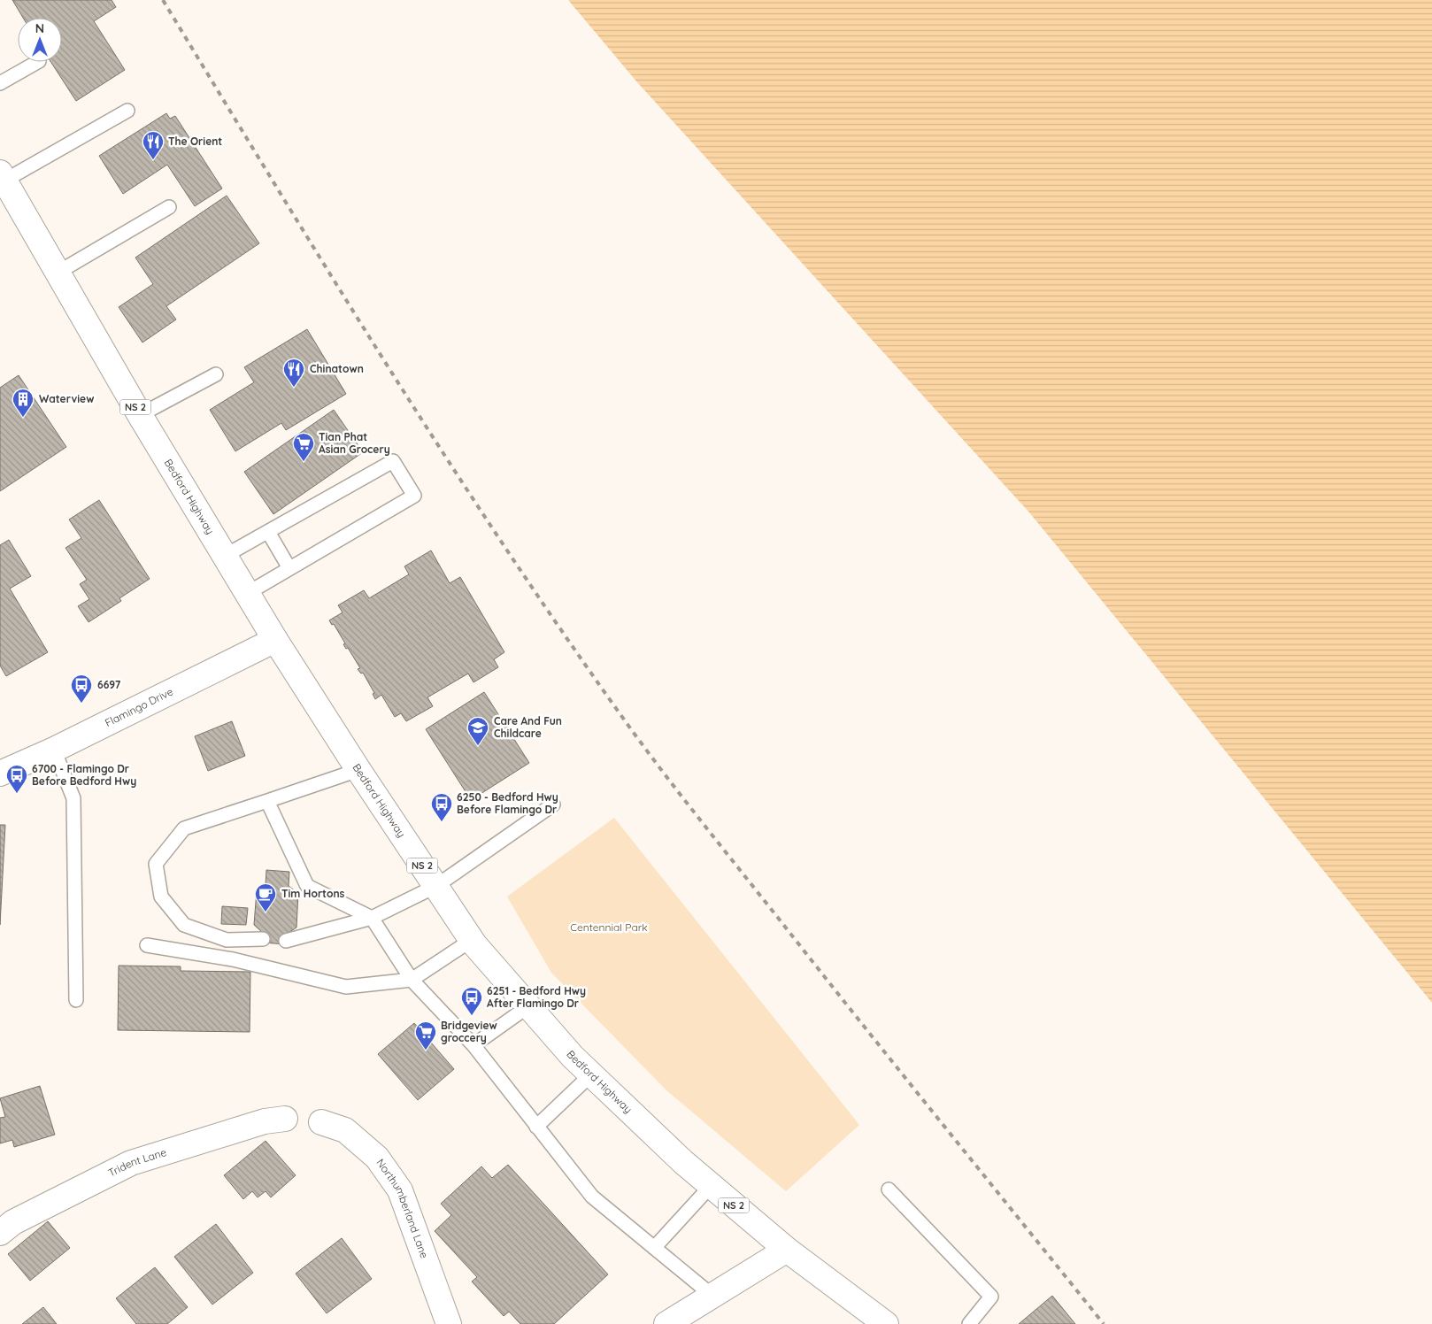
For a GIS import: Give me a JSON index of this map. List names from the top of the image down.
{
  "streets": {
    "main road": [
      "NS 2",
      "Bedford Highway",
      "Flamingo Drive",
      "Trident Lane",
      "Northumberland Lane"
    ]
  },
  "crossings": [
    ["Bedford Highway", "Flamingo Drive"]
  ],
  "parks": ["Centennial Park"],
  "places": {
    "restaurant": ["The Orient", "Chinatown"],
    "building": ["Waterview"],
    "supermarket": ["Tian Phat Asian Grocery", "Bridgeview groccery"],
    "bus stop": [
      "6697",
      "6700 - Flamingo Dr Before Bedford Hwy",
      "6250 - Bedford Hwy Before Flamingo Dr",
      "6251 - Bedford Hwy After Flamingo Dr"
    ],
    "school or university": ["Care And Fun Childcare"],
    "cafe": ["Tim Hortons"]
  },
  "north": "top"
}
